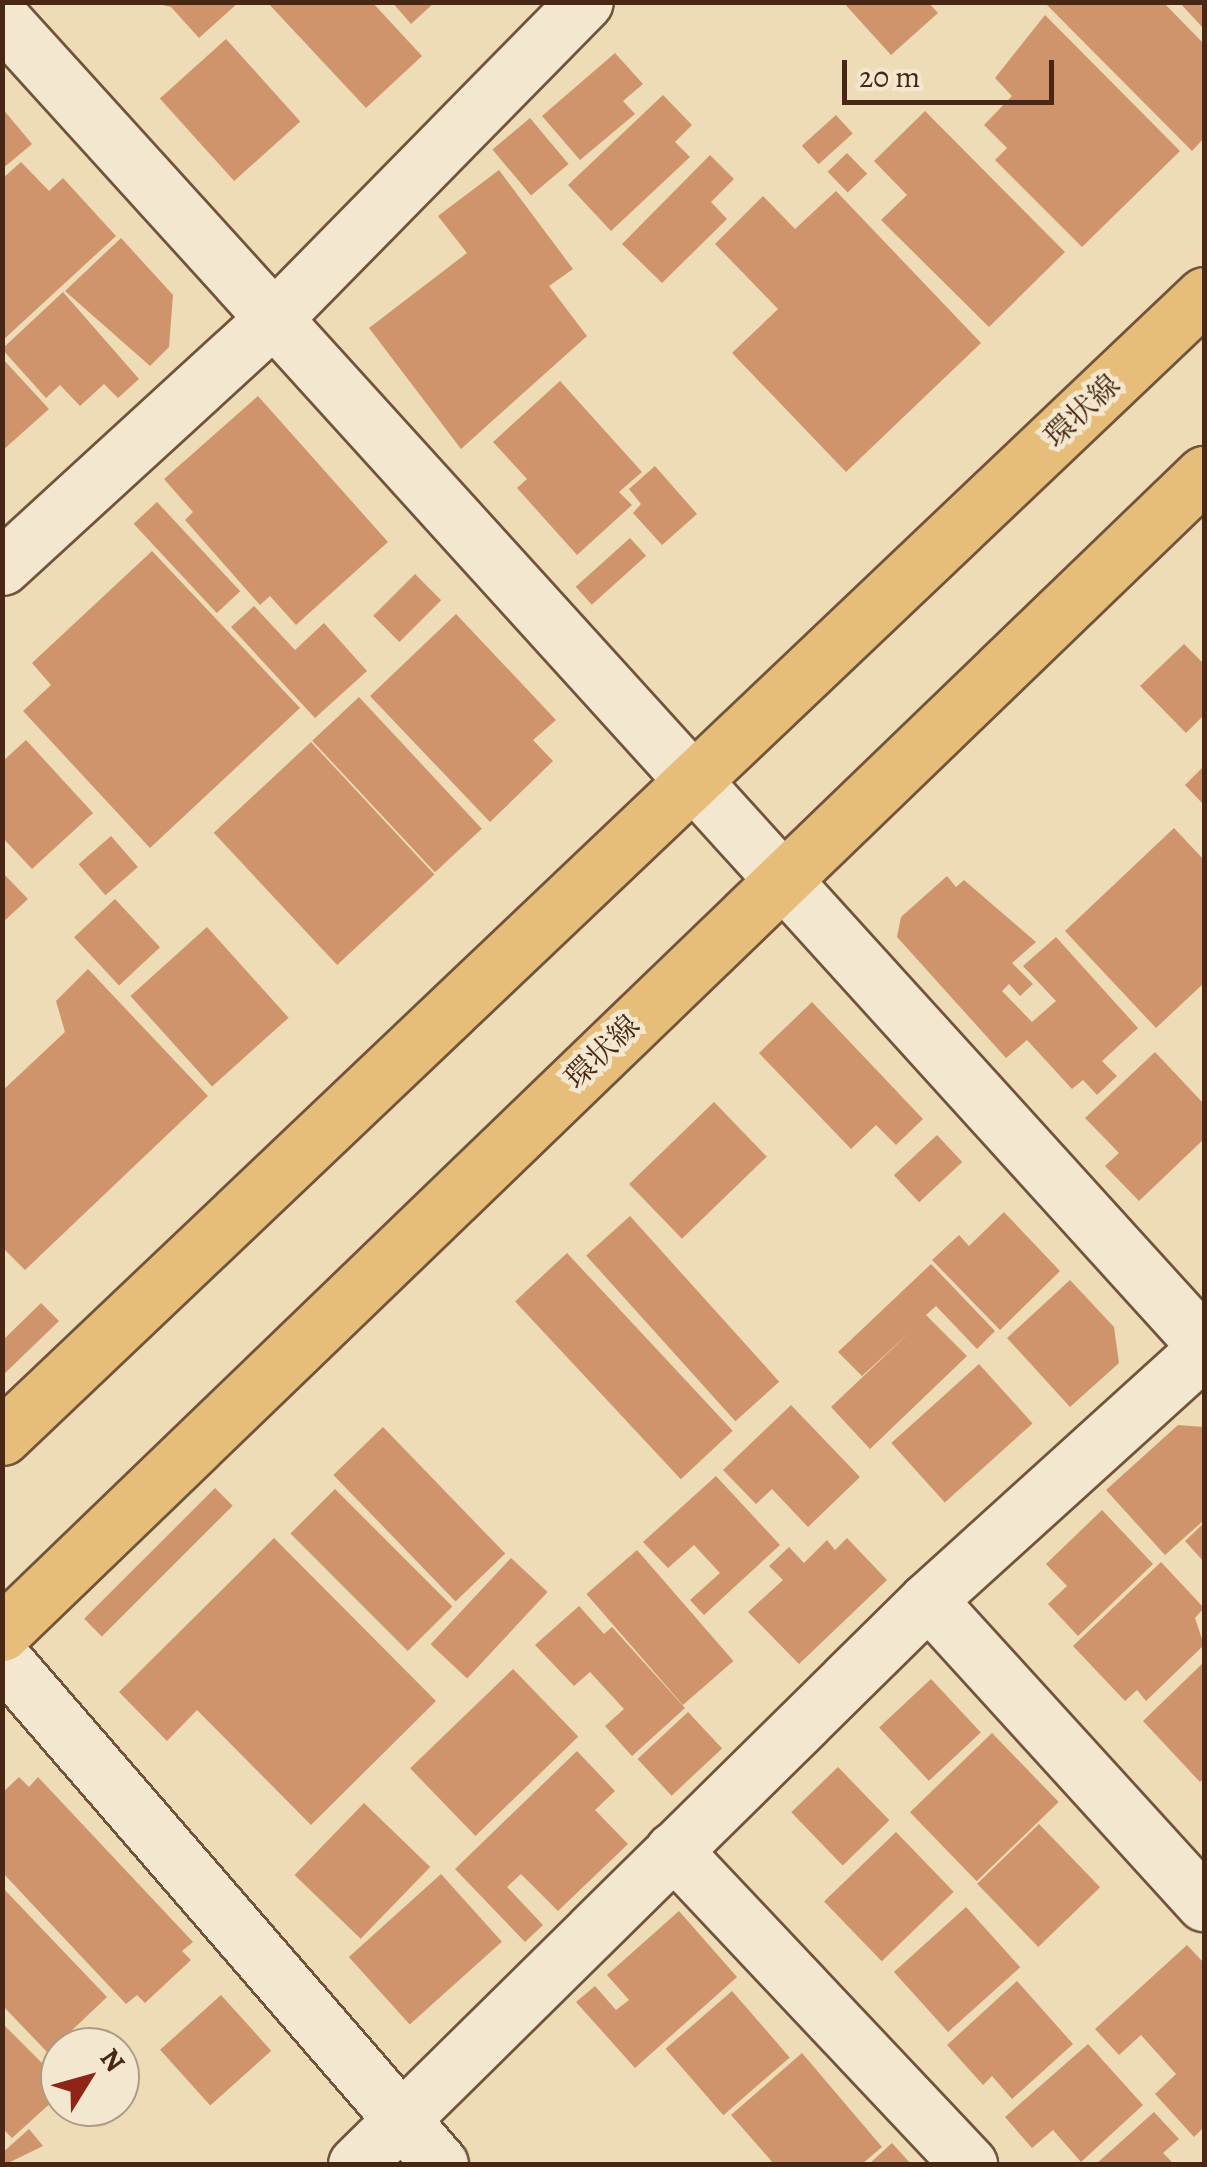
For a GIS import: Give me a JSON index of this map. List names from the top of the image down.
{
  "streets": {
    "main road": ["環状線"]
  },
  "scale_bar": "20 m",
  "north": "top right"
}
